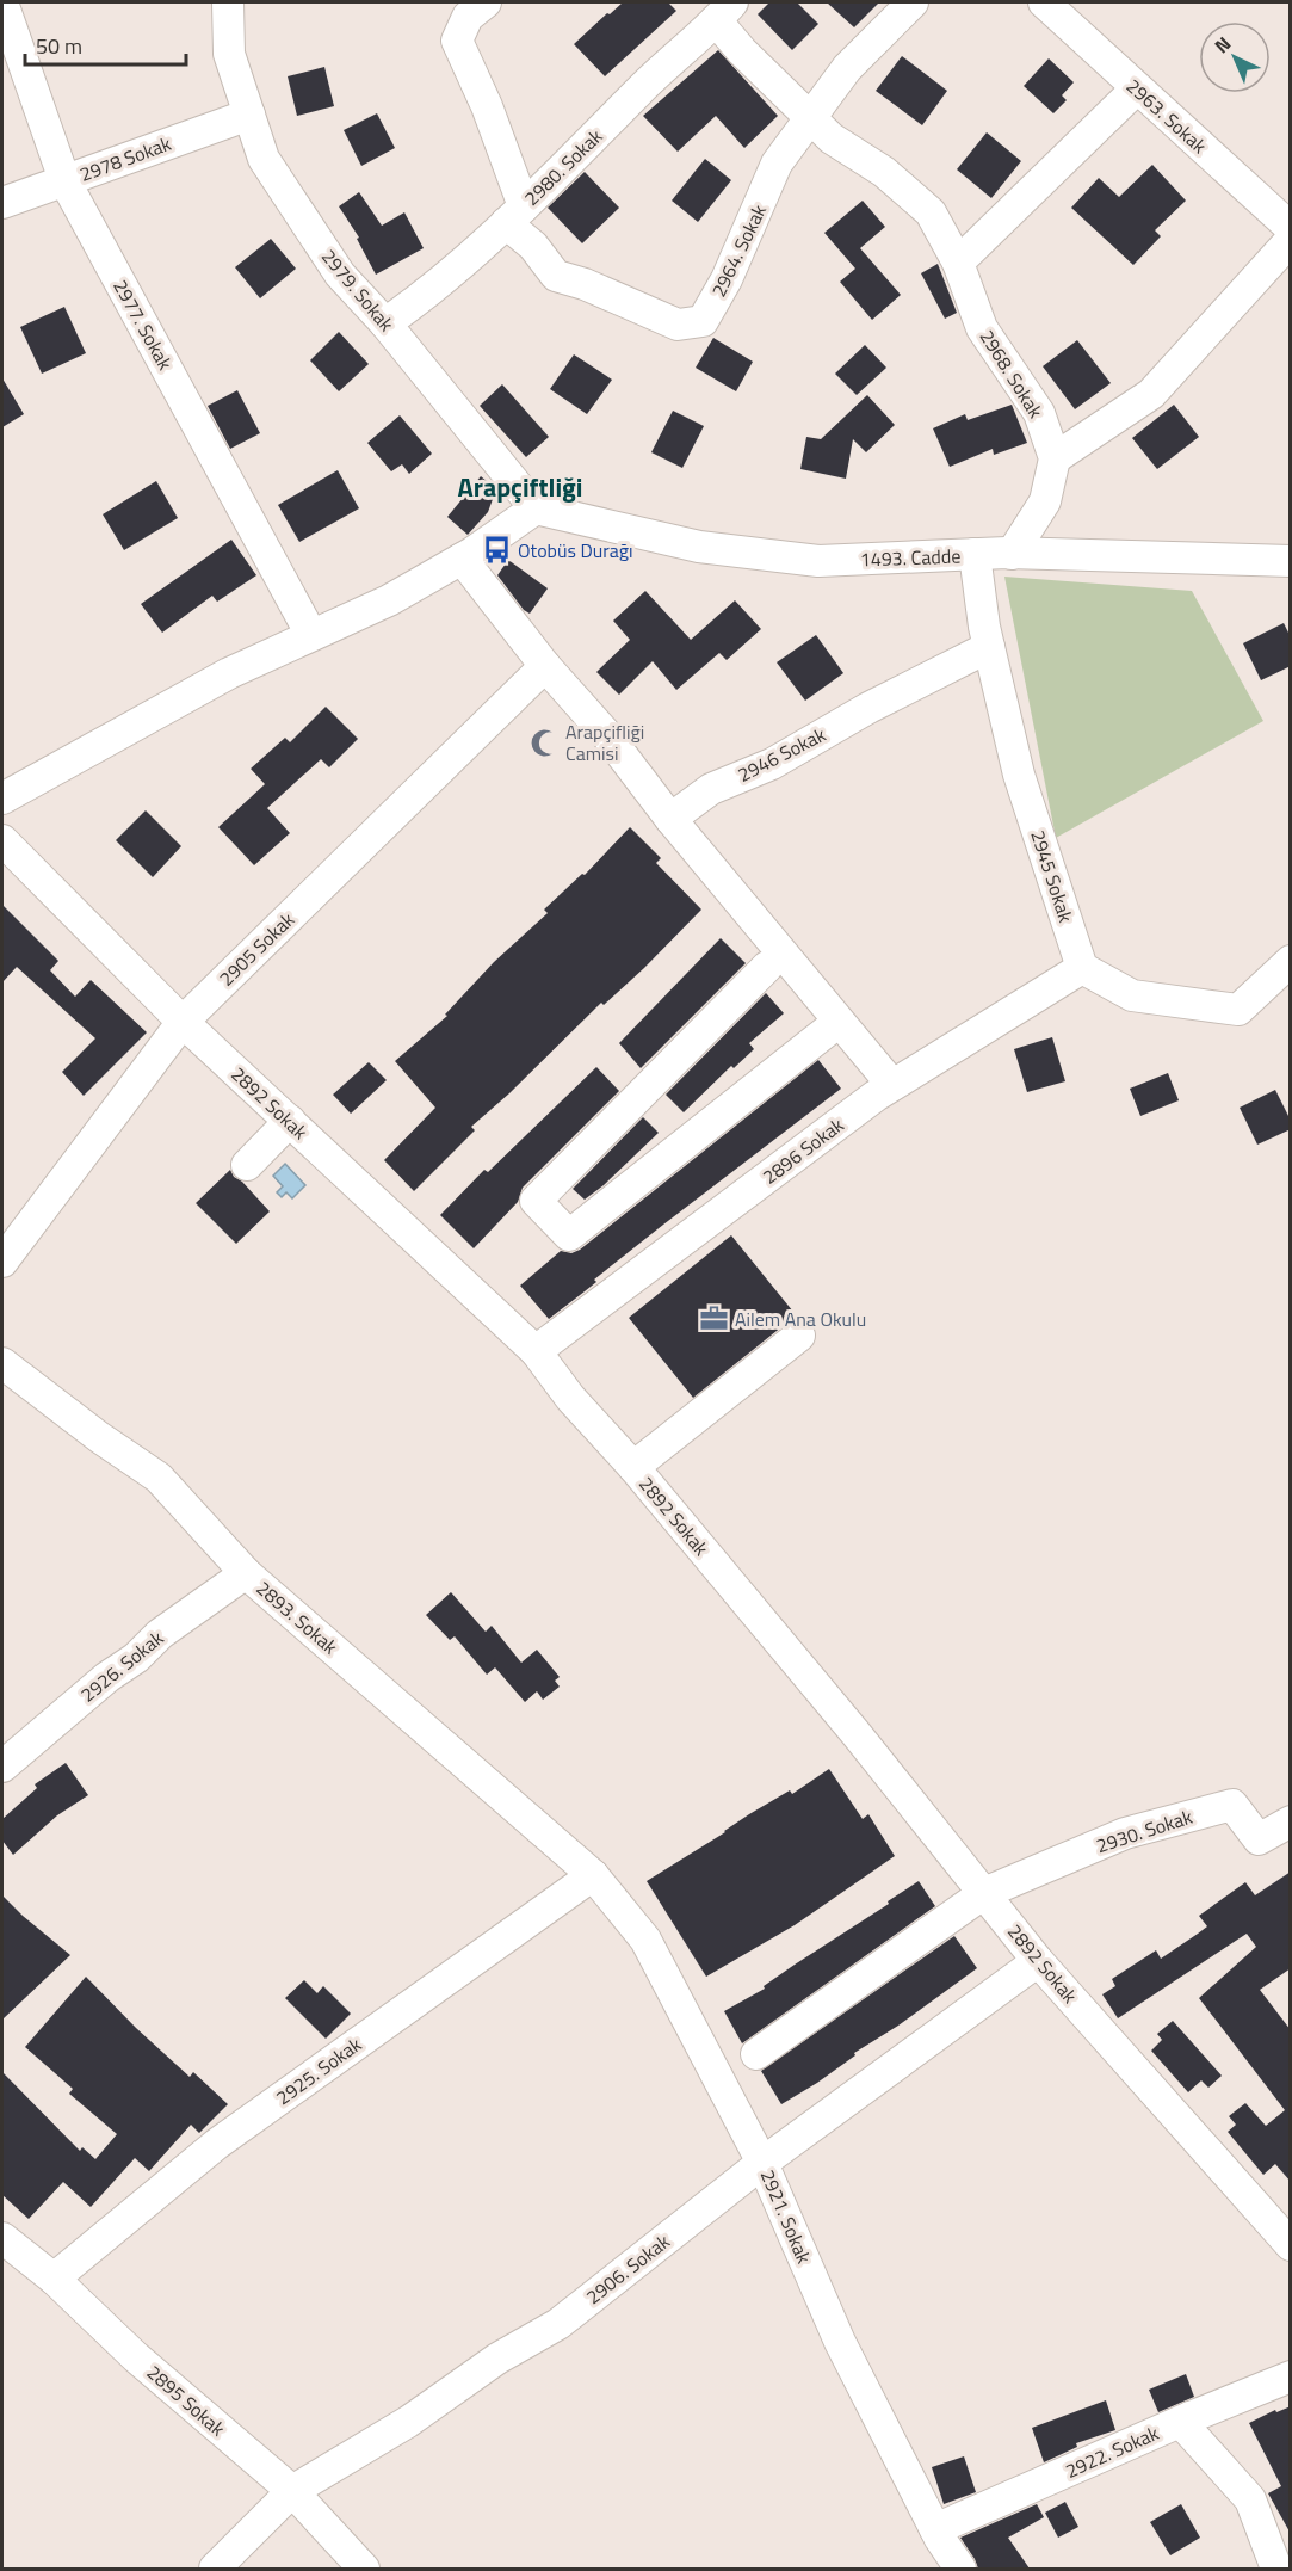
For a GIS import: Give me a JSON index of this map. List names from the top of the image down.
{
  "streets": {
    "street": [
      "2963. Sokak",
      "2978 Sokak",
      "2980. Sokak",
      "2964. Sokak",
      "2979. Sokak",
      "2977. Sokak",
      "2968. Sokak",
      "1493. Cadde",
      "2946 Sokak",
      "2945 Sokak",
      "2905 Sokak",
      "2892 Sokak",
      "2896 Sokak",
      "2893. Sokak",
      "2926. Sokak",
      "2930. Sokak",
      "2925. Sokak",
      "2921. Sokak",
      "2906. Sokak",
      "2895 Sokak",
      "2922. Sokak"
    ]
  },
  "crossings": [
    ["2978 Sokak", "2979. Sokak"],
    ["2978 Sokak", "2977. Sokak"],
    ["2980. Sokak", "2964. Sokak"],
    ["2980. Sokak", "2979. Sokak"],
    ["2980. Sokak", "2968. Sokak"],
    ["2964. Sokak", "2968. Sokak"],
    ["2979. Sokak", "1493. Cadde"],
    ["1493. Cadde", "2945 Sokak"],
    ["2946 Sokak", "2945 Sokak"],
    ["2945 Sokak", "2896 Sokak"],
    ["2905 Sokak", "2892 Sokak"],
    ["2892 Sokak", "2896 Sokak"],
    ["2892 Sokak", "2930. Sokak"],
    ["2892 Sokak", "2906. Sokak"],
    ["2893. Sokak", "2926. Sokak"],
    ["2893. Sokak", "2925. Sokak"],
    ["2893. Sokak", "2921. Sokak"],
    ["2925. Sokak", "2921. Sokak"],
    ["2925. Sokak", "2895 Sokak"],
    ["2921. Sokak", "2906. Sokak"],
    ["2921. Sokak", "2922. Sokak"],
    ["2906. Sokak", "2895 Sokak"]
  ],
  "districts": ["Arapçiftliği"],
  "places": {
    "bus stop": ["Otobüs Durağı"],
    "mosque": ["Arapçifliği Camisi"],
    "office": ["Ailem Ana Okulu"]
  },
  "scale_bar": "50 m",
  "north": "top left"
}
